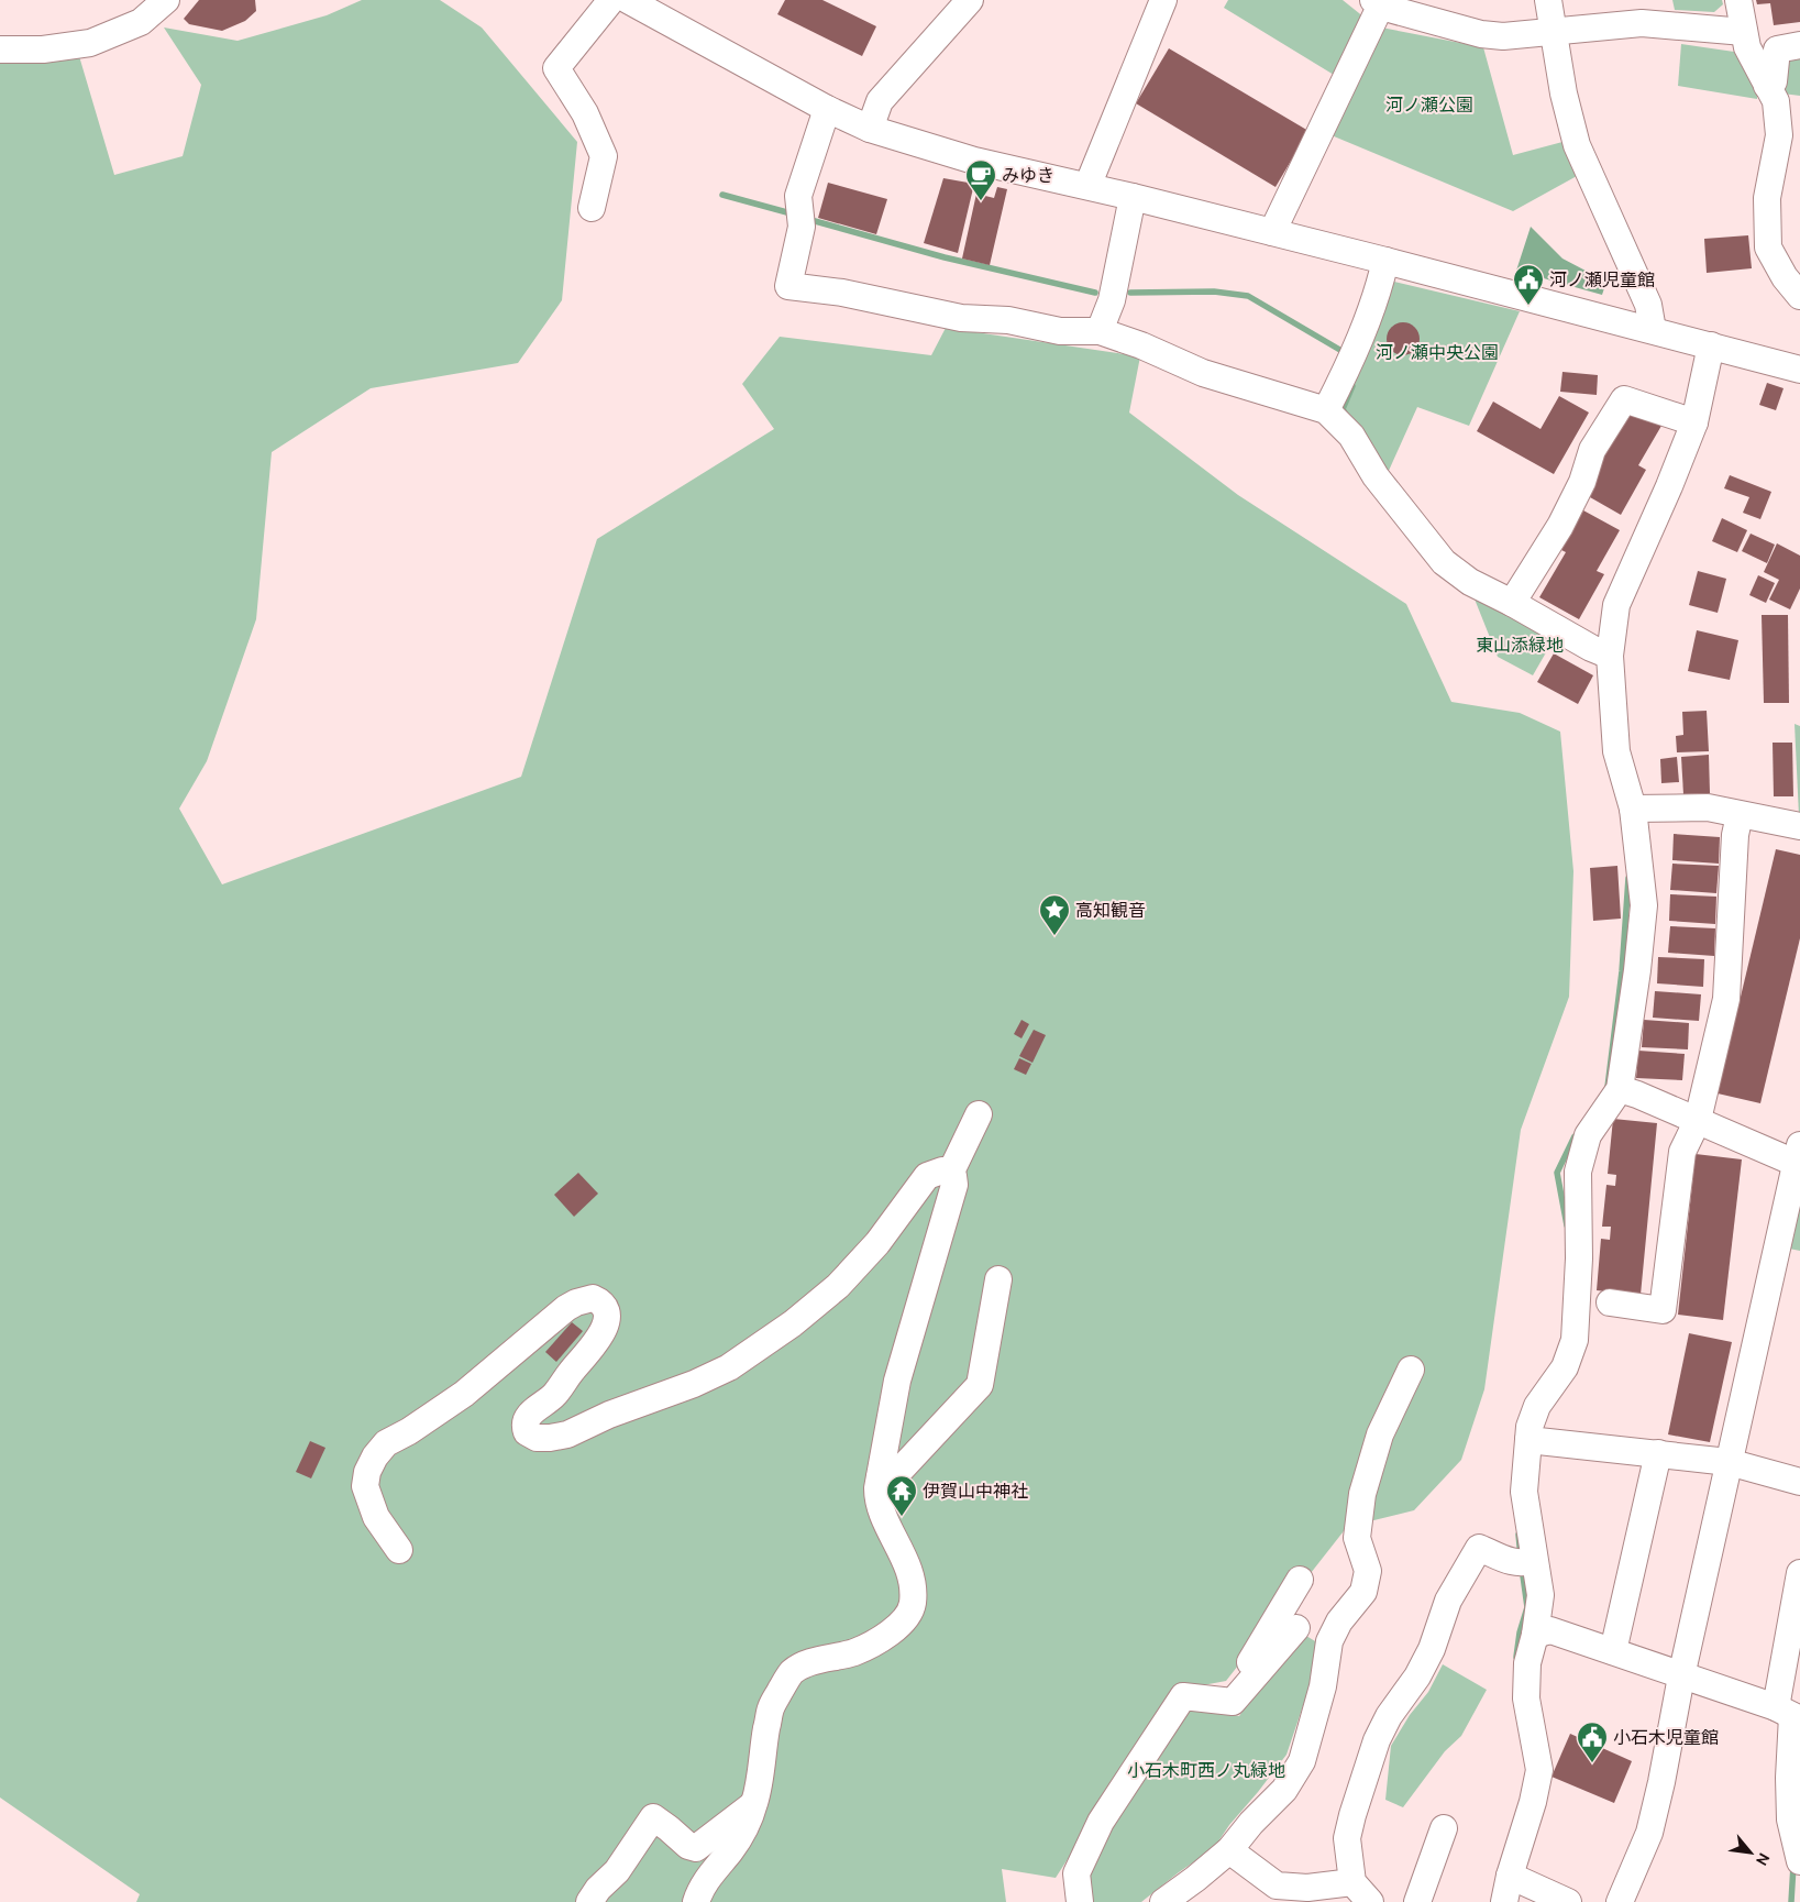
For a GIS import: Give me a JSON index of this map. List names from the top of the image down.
{
  "parks": [
    "河ノ瀬公園",
    "河ノ瀬中央公園",
    "東山添緑地",
    "小石木町西ノ丸緑地"
  ],
  "places": {
    "cafe": ["みゆき"],
    "public building": ["河ノ瀬児童館", "小石木児童館"],
    "place": ["高知観音"],
    "temple": ["伊賀山中神社"]
  },
  "north": "bottom right"
}
